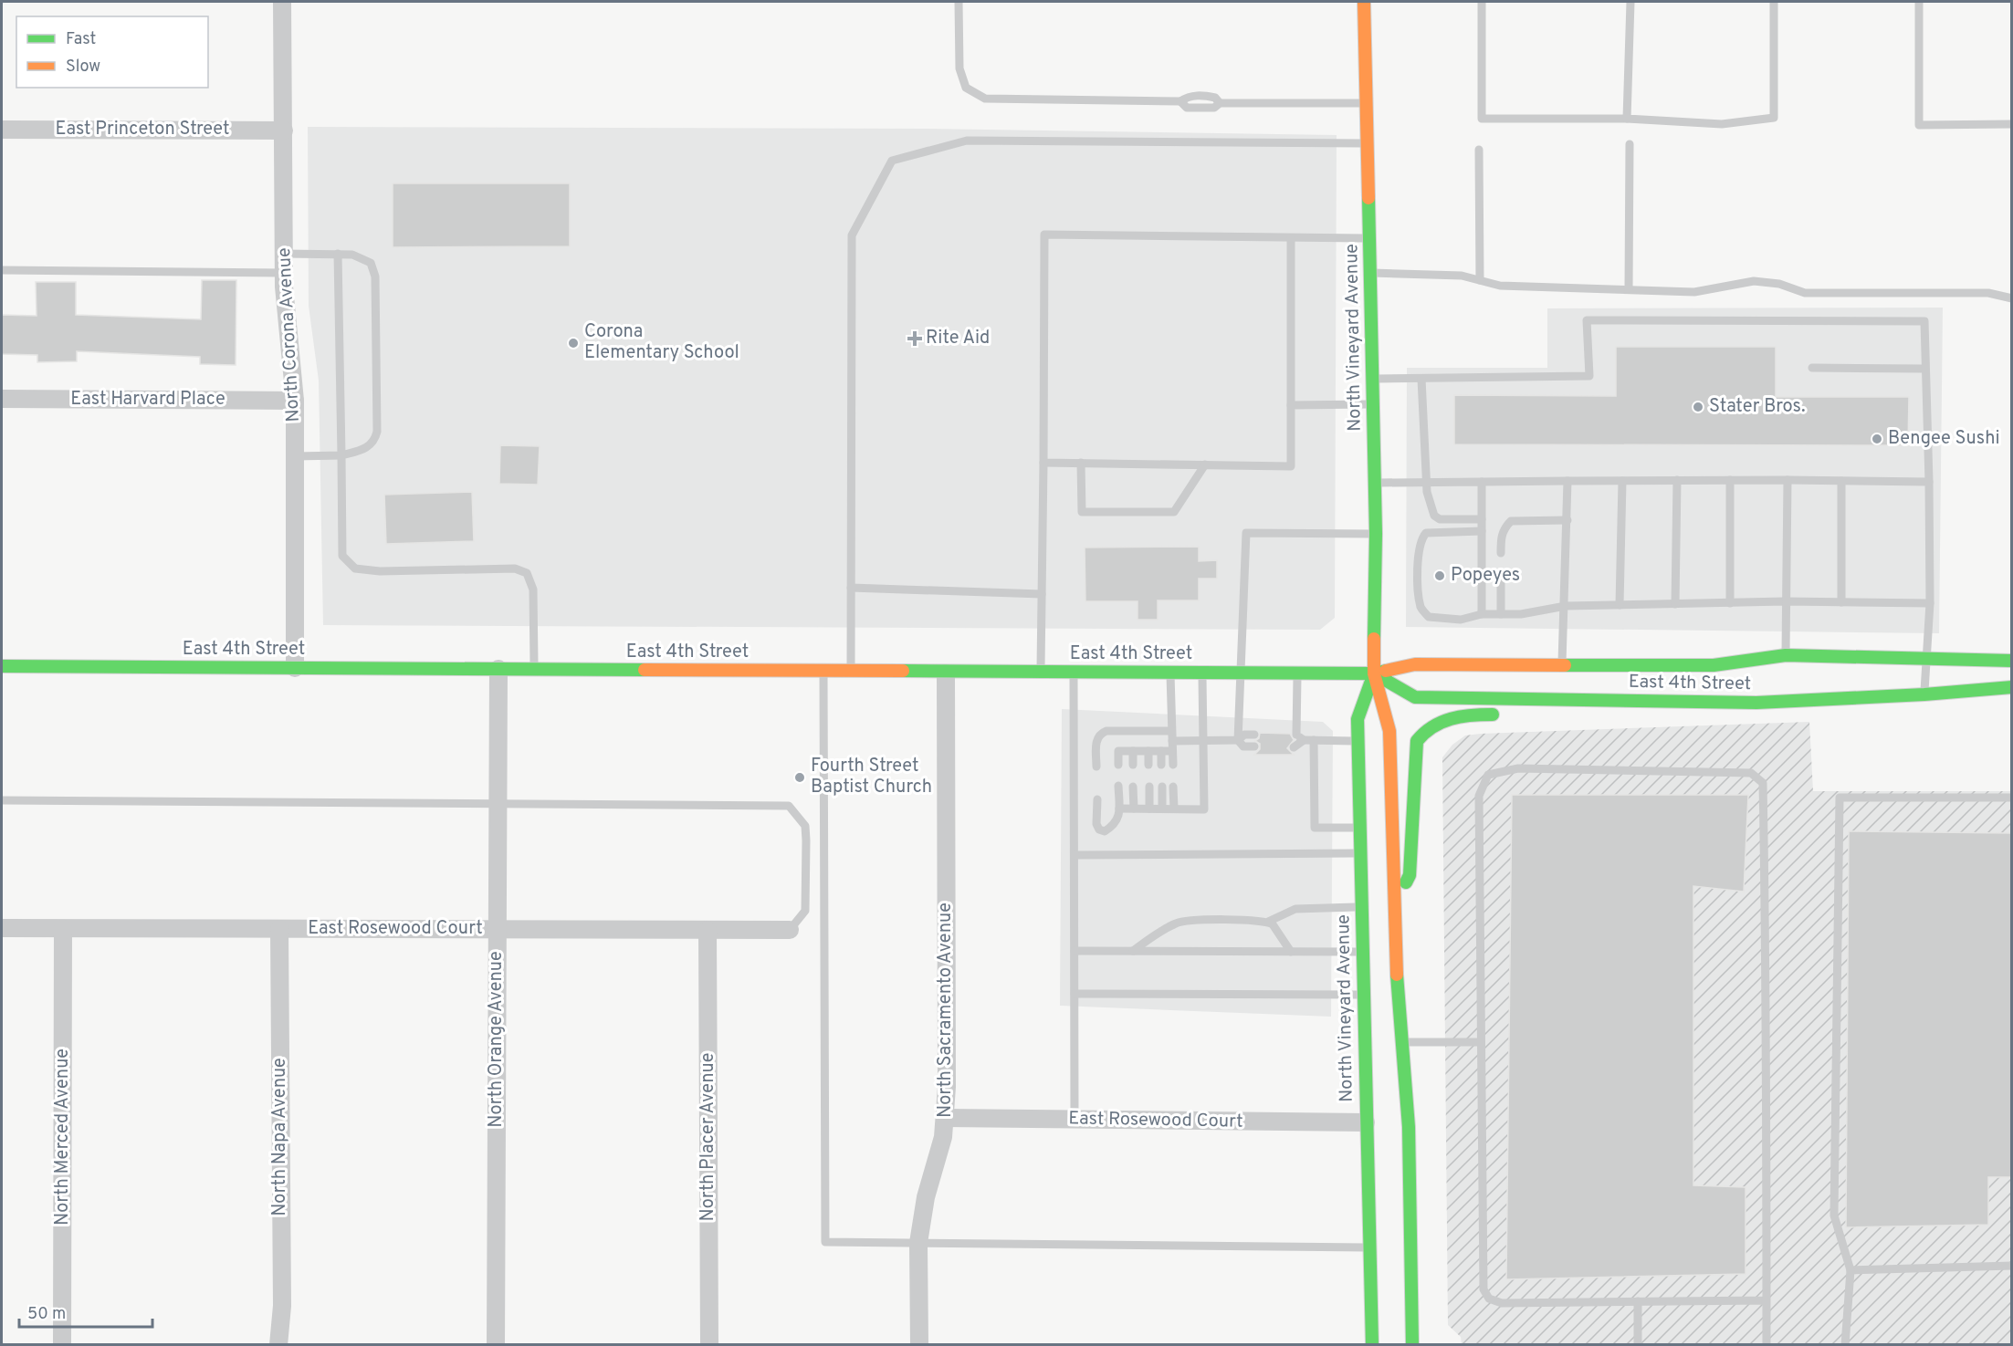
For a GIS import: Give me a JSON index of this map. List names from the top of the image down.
{
  "streets": {
    "main road": ["North Vineyard Avenue", "East 4th Street"],
    "street": [
      "East Princeton Street",
      "North Corona Avenue",
      "East Harvard Place",
      "East Rosewood Court",
      "North Sacramento Avenue",
      "North Orange Avenue",
      "North Merced Avenue",
      "North Napa Avenue",
      "North Placer Avenue"
    ]
  },
  "crossings": [
    ["East Princeton Street", "North Corona Avenue"],
    ["North Corona Avenue", "East Harvard Place"],
    ["North Corona Avenue", "East 4th Street"],
    ["North Vineyard Avenue", "East 4th Street"],
    ["North Vineyard Avenue", "East Rosewood Court"],
    ["East 4th Street", "North Sacramento Avenue"],
    ["East 4th Street", "North Orange Avenue"],
    ["East Rosewood Court", "North Sacramento Avenue"],
    ["East Rosewood Court", "North Orange Avenue"],
    ["East Rosewood Court", "North Merced Avenue"],
    ["East Rosewood Court", "North Napa Avenue"],
    ["East Rosewood Court", "North Placer Avenue"]
  ],
  "places": {
    "health": ["Rite Aid"],
    "other": [
      "Corona Elementary School",
      "Stater Bros.",
      "Bengee Sushi",
      "Popeyes",
      "Fourth Street Baptist Church"
    ]
  },
  "legend": ["Fast", "Slow"],
  "scale_bar": "50 m"
}
